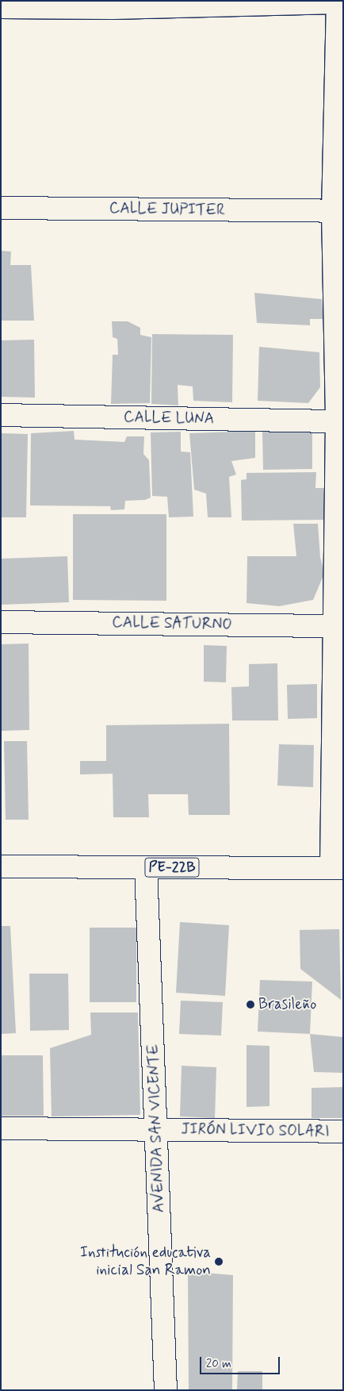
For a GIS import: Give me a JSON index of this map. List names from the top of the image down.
{
  "streets": {
    "main road": [
      "CALLE JUPITER",
      "CALLE LUNA",
      "CALLE SATURNO",
      "PE-22B",
      "AVENIDA SAN VICENTE",
      "JIRÓN LIVIO SOLARI"
    ]
  },
  "crossings": [
    ["PE-22B", "AVENIDA SAN VICENTE"],
    ["AVENIDA SAN VICENTE", "JIRÓN LIVIO SOLARI"]
  ],
  "places": ["Brasileño", "Institución educativa inicial San Ramon"],
  "scale_bar": "20 m"
}
